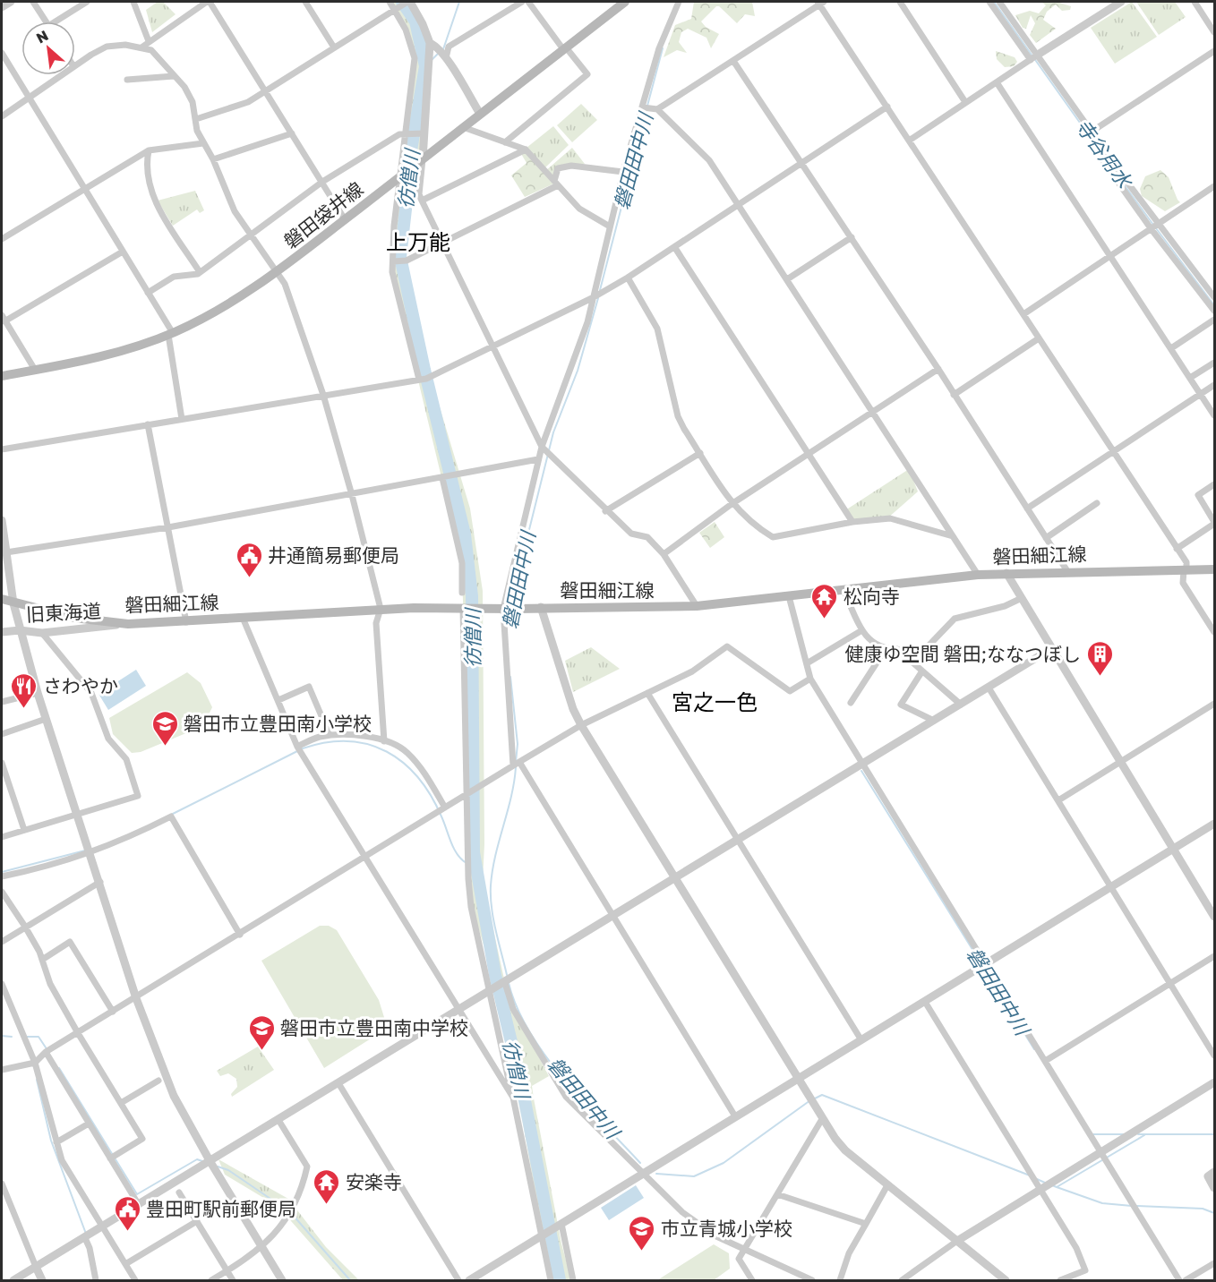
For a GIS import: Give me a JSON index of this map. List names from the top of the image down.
{
  "streets": {
    "main road": ["磐田袋井線", "磐田細江線"],
    "street": ["旧東海道"]
  },
  "crossings": [
    ["磐田細江線", "旧東海道"]
  ],
  "districts": ["上万能", "宮之一色"],
  "water": ["寺谷用水", "磐田田中川", "彷僧川"],
  "places": {
    "public building": ["井通簡易郵便局", "豊田町駅前郵便局"],
    "temple": ["松向寺", "安楽寺"],
    "building": ["健康ゆ空間 磐田;ななつぼし"],
    "restaurant": ["さわやか"],
    "school or university": ["磐田市立豊田南小学校", "磐田市立豊田南中学校", "市立青城小学校"]
  },
  "north": "top left"
}
